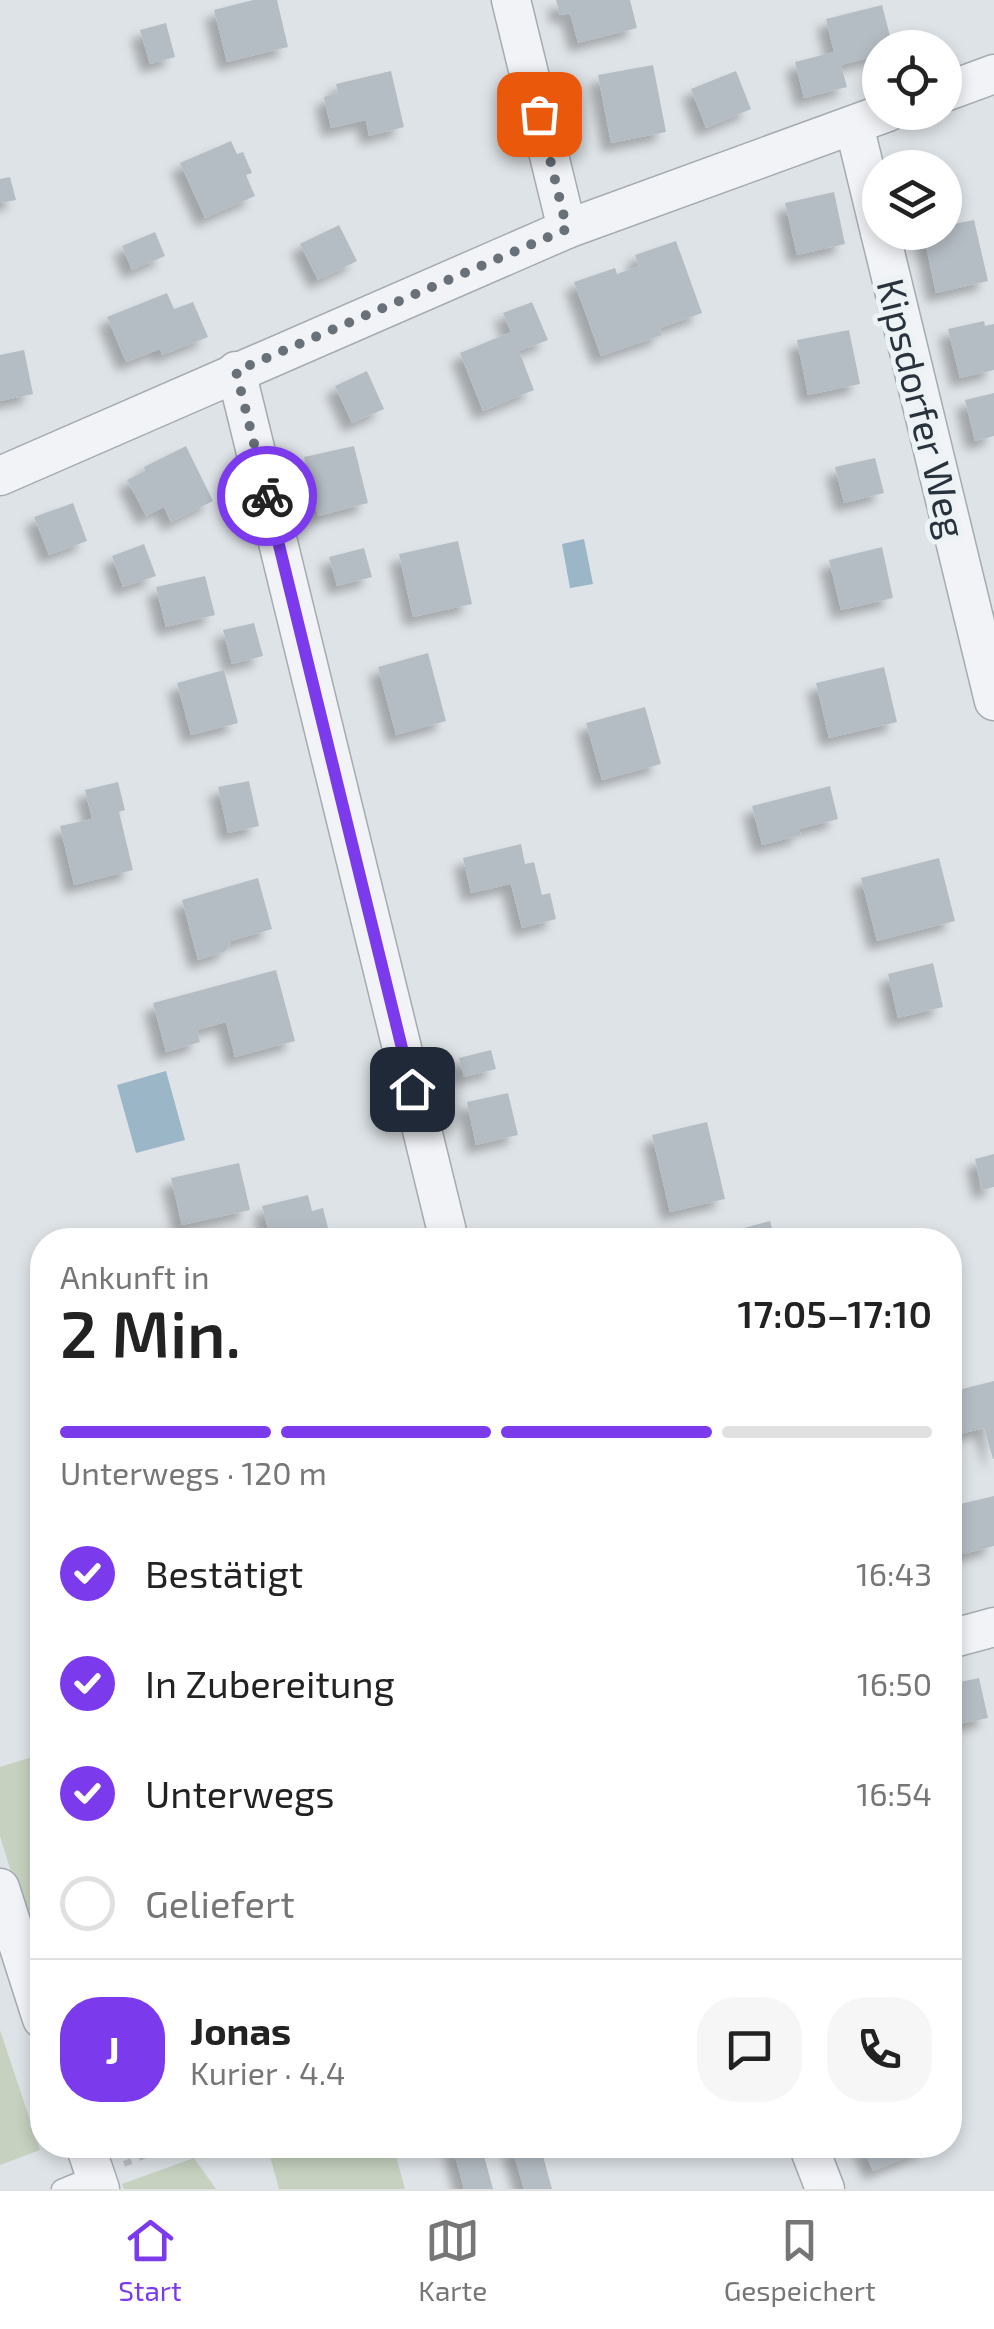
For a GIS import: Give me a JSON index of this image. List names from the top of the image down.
{
  "streets": {
    "street": ["Kipsdorfer Weg"]
  },
  "page": {
    "heading": ["2 Min.", "Ankunft in", "17:05–17:10"],
    "panel": ["Jonas", "Kurier · 4.4"],
    "bar": "Unterwegs · 120 m",
    "list": [
      ["Bestätigt", "16:43"],
      ["In Zubereitung", "16:50"],
      ["Unterwegs", "16:54"],
      "Geliefert"
    ],
    "round": "J",
    "tabs": ["Start", "Karte", "Gespeichert"]
  }
}
